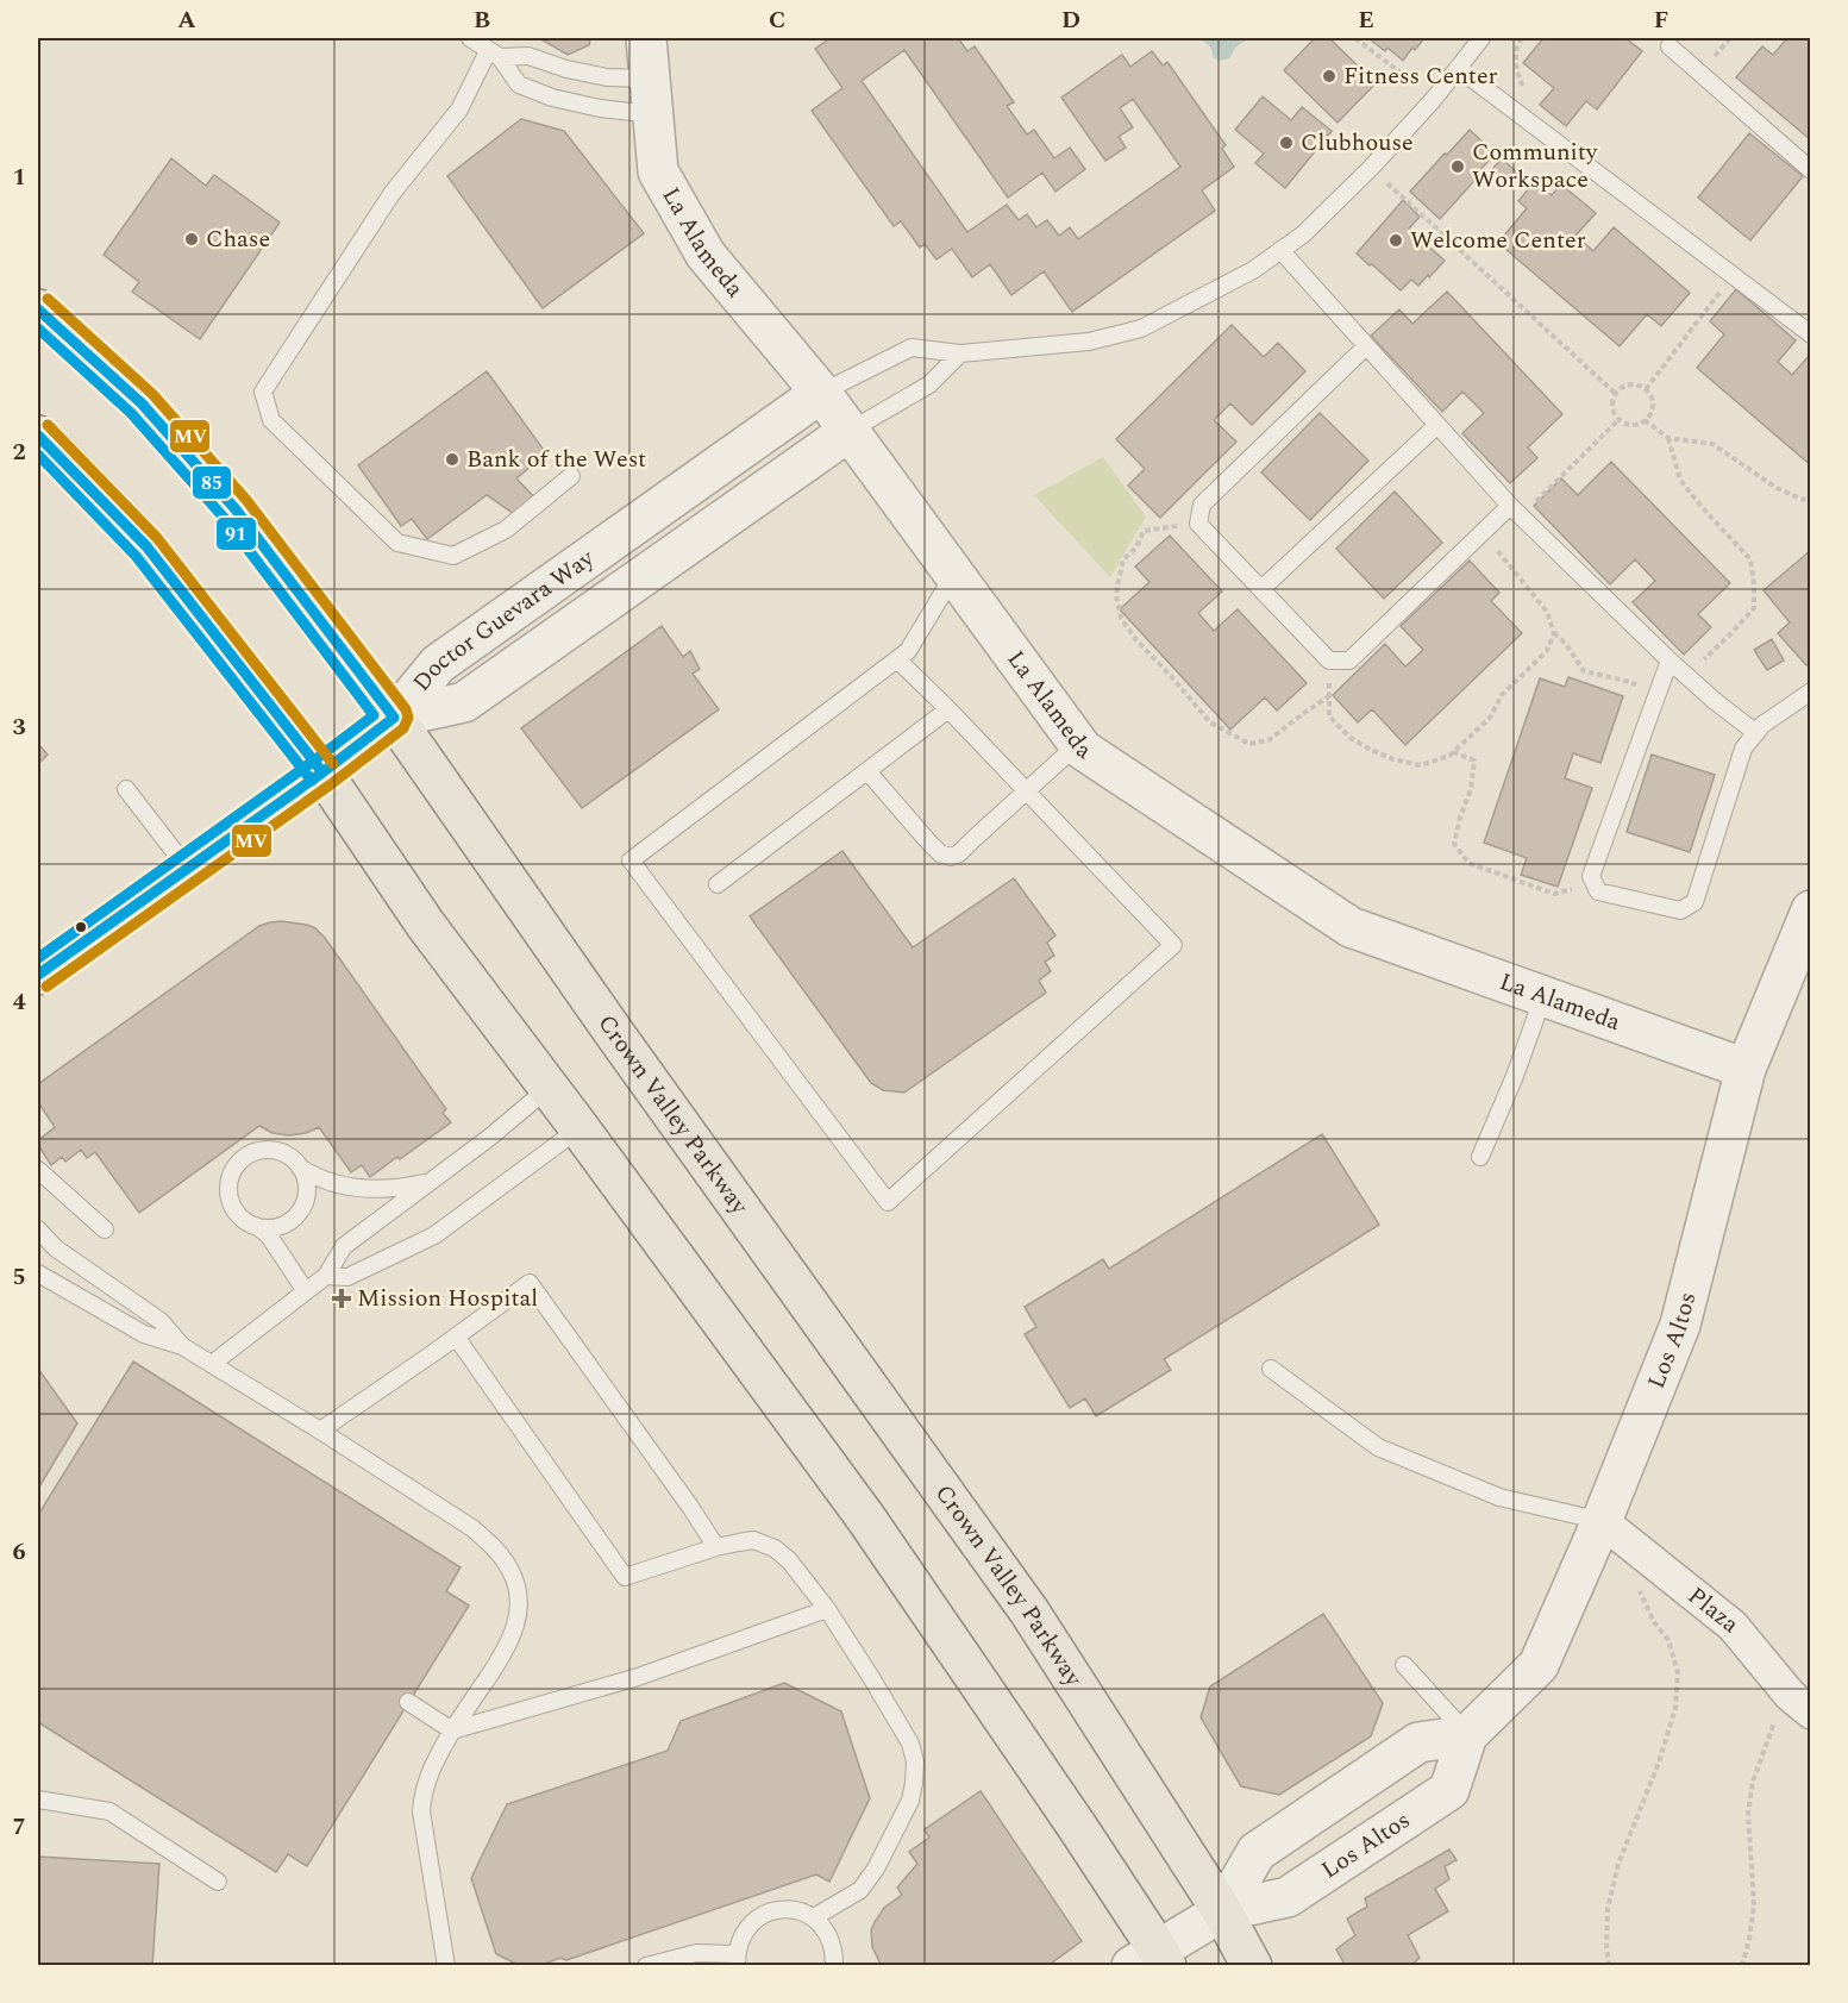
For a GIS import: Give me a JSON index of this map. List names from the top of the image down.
{
  "streets": {
    "main road": ["Crown Valley Parkway"],
    "street": [
      "La Alameda",
      "Doctor Guevara Way",
      "Los Altos",
      "Plaza"
    ]
  },
  "crossings": [
    ["La Alameda", "Doctor Guevara Way"],
    ["La Alameda", "Los Altos"],
    ["Doctor Guevara Way", "Crown Valley Parkway"],
    ["Crown Valley Parkway", "Los Altos"],
    ["Los Altos", "Plaza"]
  ],
  "places": {
    "other": [
      "Fitness Center",
      "Clubhouse",
      "Community Workspace",
      "Chase",
      "Welcome Center",
      "Bank of the West"
    ],
    "health": ["Mission Hospital"]
  },
  "lines": ["transit line MV", "transit line 85", "transit line 91"],
  "grid": {
    "columns": [
      "A",
      "B",
      "C",
      "D",
      "E",
      "F"
    ],
    "rows": [
      "1",
      "2",
      "3",
      "4",
      "5",
      "6",
      "7"
    ]
  }
}
